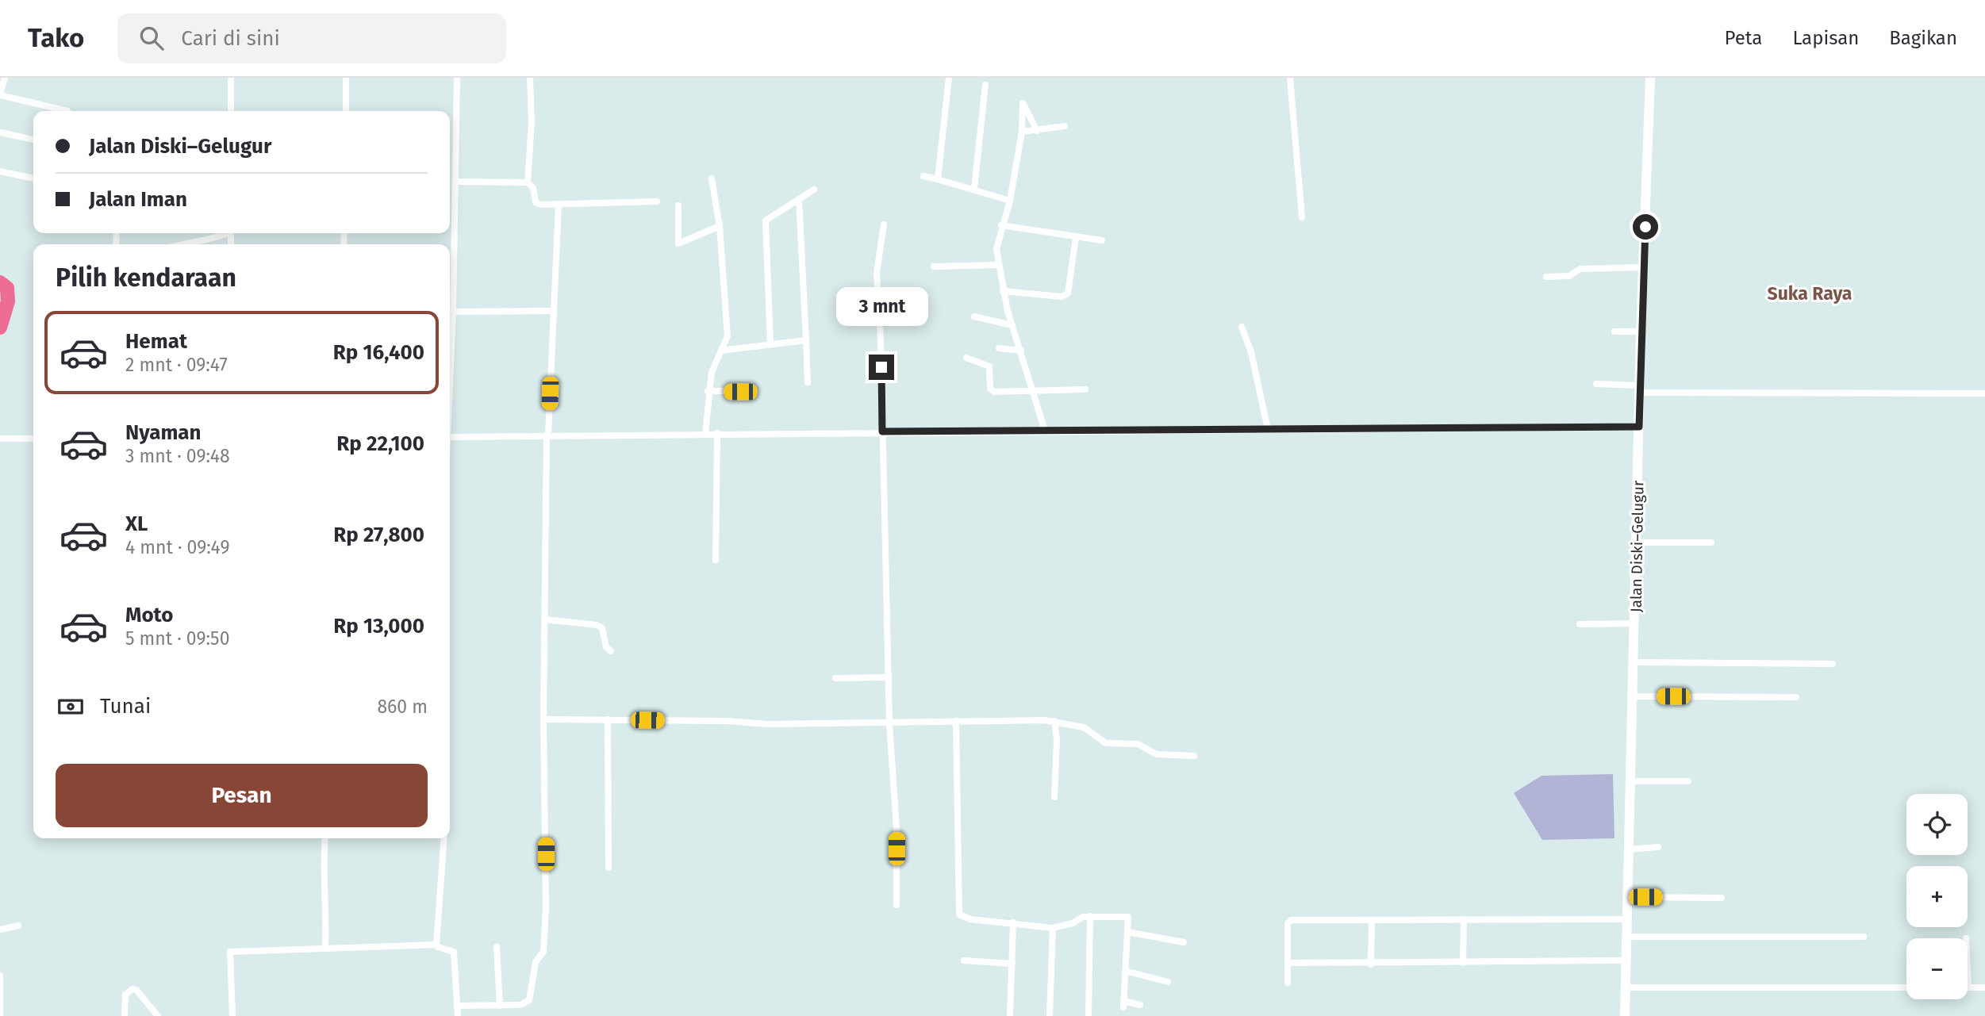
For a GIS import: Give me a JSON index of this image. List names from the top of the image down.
{
  "streets": {
    "main road": ["Jalan Diski–Gelugur"]
  },
  "districts": ["Suka Raya"],
  "page": {
    "header": "Tako",
    "search": "Cari di sini",
    "nav": ["Peta", "Lapisan", "Bagikan"],
    "banner": ["Jalan Diski–Gelugur", "Jalan Iman"],
    "heading": "Pilih kendaraan",
    "bubble": "3 mnt",
    "list": [
      {
        "name": "Hemat",
        "note": "2 mnt · 09:47",
        "value": "Rp 16,400"
      },
      {
        "name": "Nyaman",
        "note": "3 mnt · 09:48",
        "value": "Rp 22,100"
      },
      {
        "name": "XL",
        "note": "4 mnt · 09:49",
        "value": "Rp 27,800"
      },
      {
        "name": "Moto",
        "note": "5 mnt · 09:50",
        "value": "Rp 13,000"
      }
    ],
    "pay": ["Tunai", "860 m"],
    "buttons": "Pesan",
    "map_buttons": ["+", "−"]
  }
}
